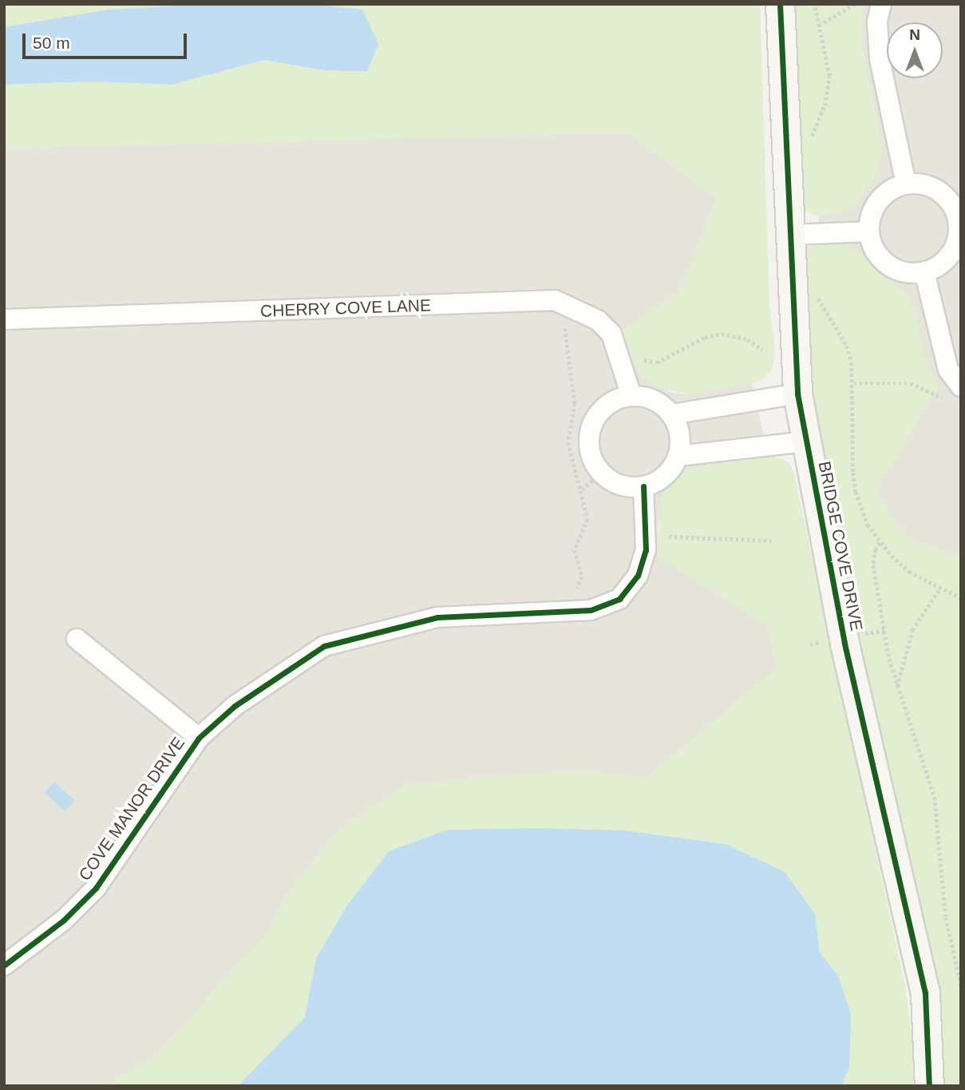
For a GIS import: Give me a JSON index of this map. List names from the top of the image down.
{
  "streets": {
    "street": ["CHERRY COVE LANE", "BRIDGE COVE DRIVE", "COVE MANOR DRIVE"]
  },
  "crossings": [
    ["CHERRY COVE LANE", "COVE MANOR DRIVE"]
  ],
  "scale_bar": "50 m",
  "north": "top"
}
